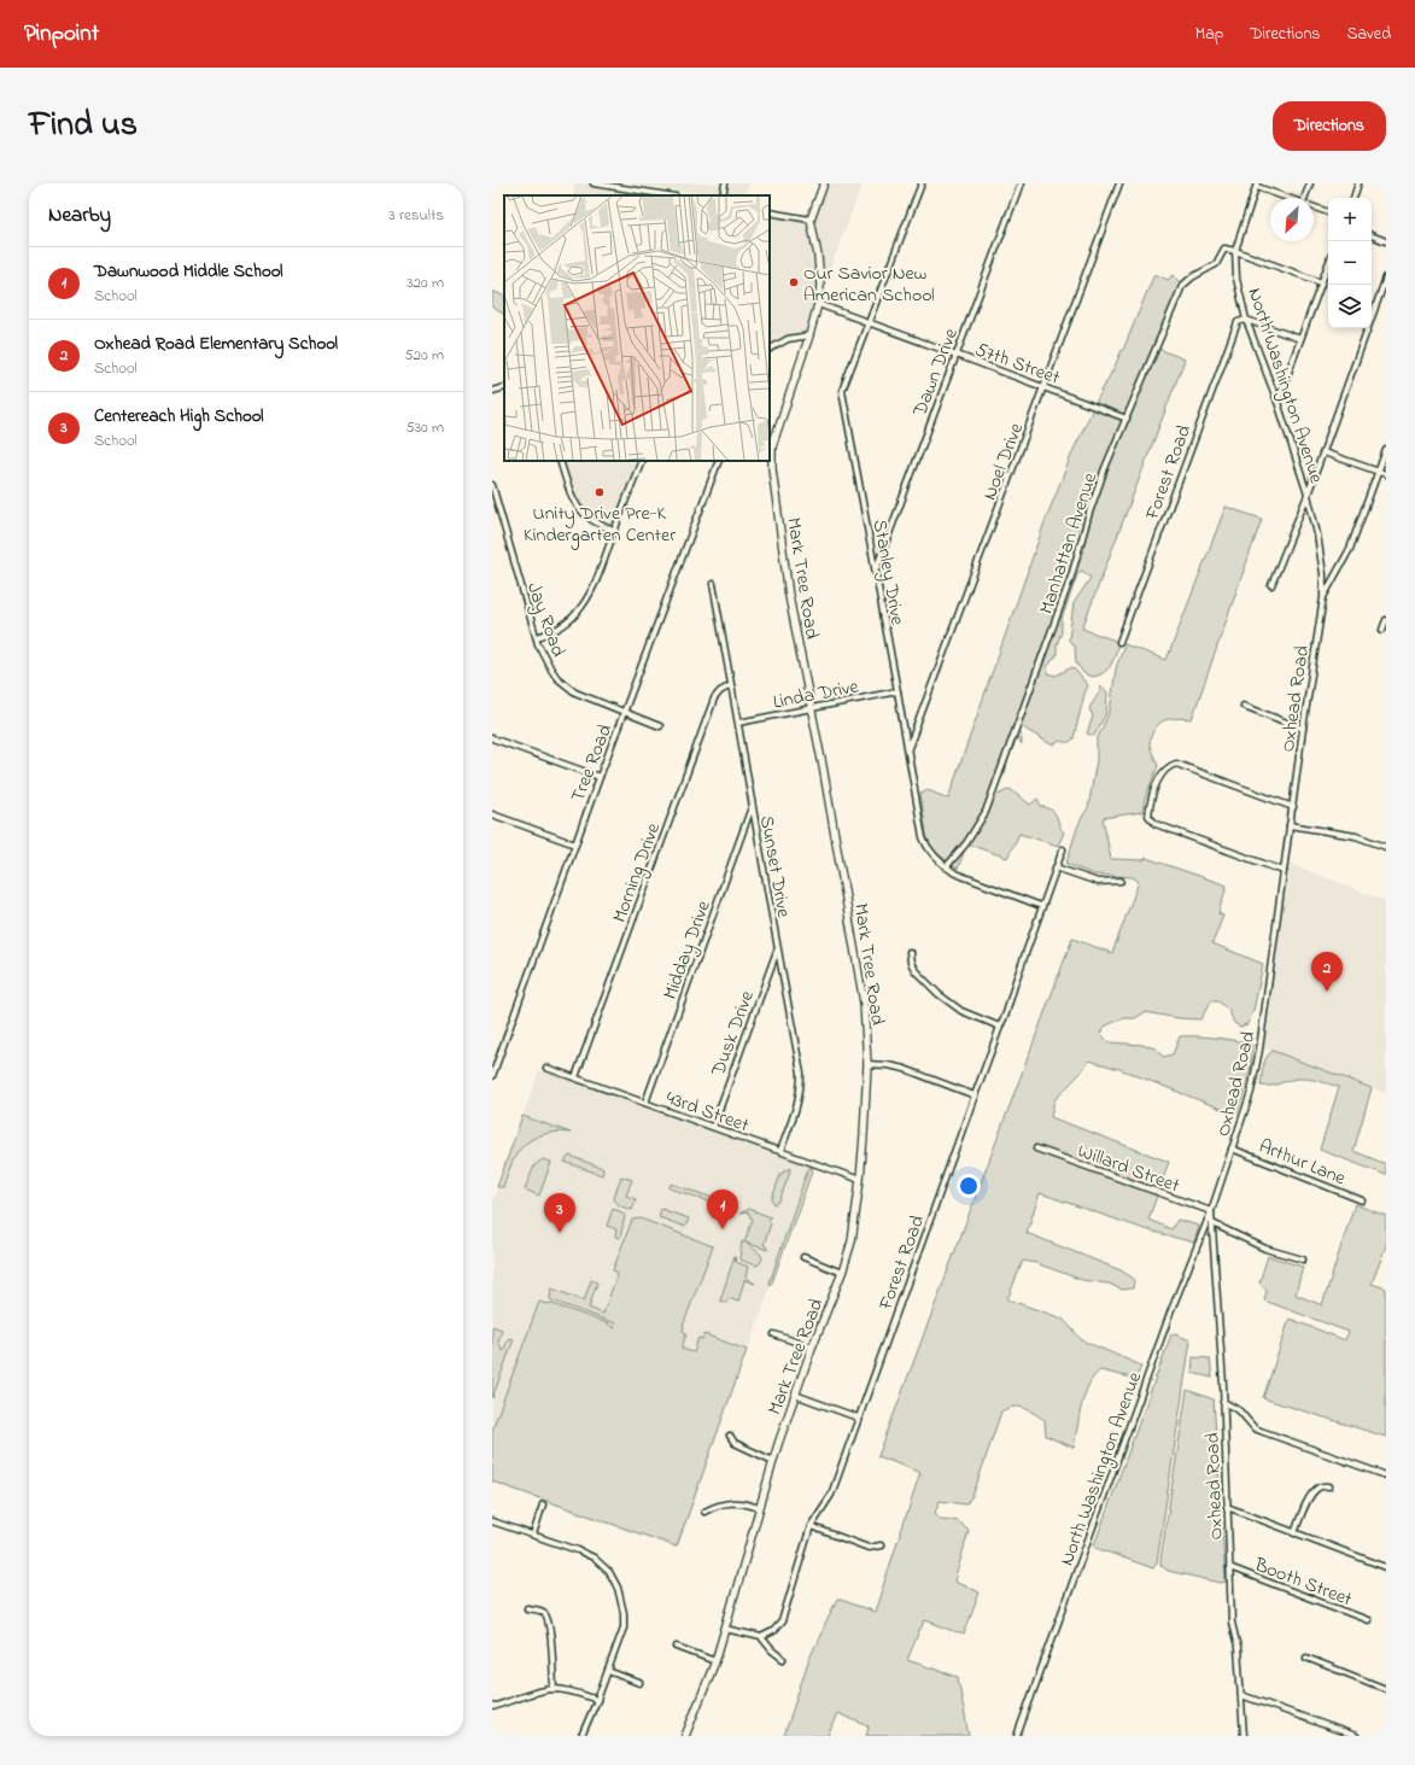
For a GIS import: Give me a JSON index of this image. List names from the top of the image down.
{
  "streets": {
    "street": [
      "57th Street",
      "Dawn Drive",
      "North Washington Avenue",
      "Noel Drive",
      "Forest Road",
      "Manhattan Avenue",
      "Stanley Drive",
      "Mark Tree Road",
      "Jay Road",
      "Linda Drive",
      "Oxhead Road",
      "Tree Road",
      "Sunset Drive",
      "Morning Drive",
      "Midday Drive",
      "Dusk Drive",
      "43rd Street",
      "Arthur Lane",
      "Willard Street",
      "Booth Street"
    ]
  },
  "crossings": [
    ["57th Street", "Dawn Drive"],
    ["57th Street", "Noel Drive"],
    ["57th Street", "Manhattan Avenue"],
    ["57th Street", "Stanley Drive"],
    ["57th Street", "Mark Tree Road"],
    ["Dawn Drive", "Stanley Drive"],
    ["North Washington Avenue", "Forest Road"],
    ["North Washington Avenue", "Manhattan Avenue"],
    ["North Washington Avenue", "Oxhead Road"],
    ["North Washington Avenue", "Willard Street"],
    ["Noel Drive", "Stanley Drive"],
    ["Forest Road", "Stanley Drive"],
    ["Manhattan Avenue", "Stanley Drive"],
    ["Stanley Drive", "Linda Drive"],
    ["Mark Tree Road", "Linda Drive"],
    ["Mark Tree Road", "43rd Street"],
    ["Jay Road", "Tree Road"],
    ["Linda Drive", "Sunset Drive"],
    ["Oxhead Road", "Arthur Lane"],
    ["Oxhead Road", "Willard Street"],
    ["Oxhead Road", "Booth Street"],
    ["Sunset Drive", "Morning Drive"],
    ["Sunset Drive", "Midday Drive"],
    ["Sunset Drive", "Dusk Drive"],
    ["Sunset Drive", "43rd Street"],
    ["Morning Drive", "43rd Street"],
    ["Midday Drive", "43rd Street"],
    ["Dusk Drive", "43rd Street"]
  ],
  "places": ["Our Savior New American School", "Unity Drive Pre-K Kindergarten Center"],
  "north": "bottom left",
  "page": {
    "header": "Pinpoint",
    "nav": ["Map", "Directions", "Saved"],
    "title": "Find us",
    "buttons": "Directions",
    "heading": ["Nearby", "3 results"],
    "map_buttons": ["+", "−"],
    "list": [
      {
        "mark": "1",
        "name": "Dawnwood Middle School",
        "note": "School",
        "value": "320 m"
      },
      {
        "mark": "2",
        "name": "Oxhead Road Elementary School",
        "note": "School",
        "value": "520 m"
      },
      {
        "mark": "3",
        "name": "Centereach High School",
        "note": "School",
        "value": "530 m"
      }
    ],
    "pins": ["2", "1", "3"]
  }
}
